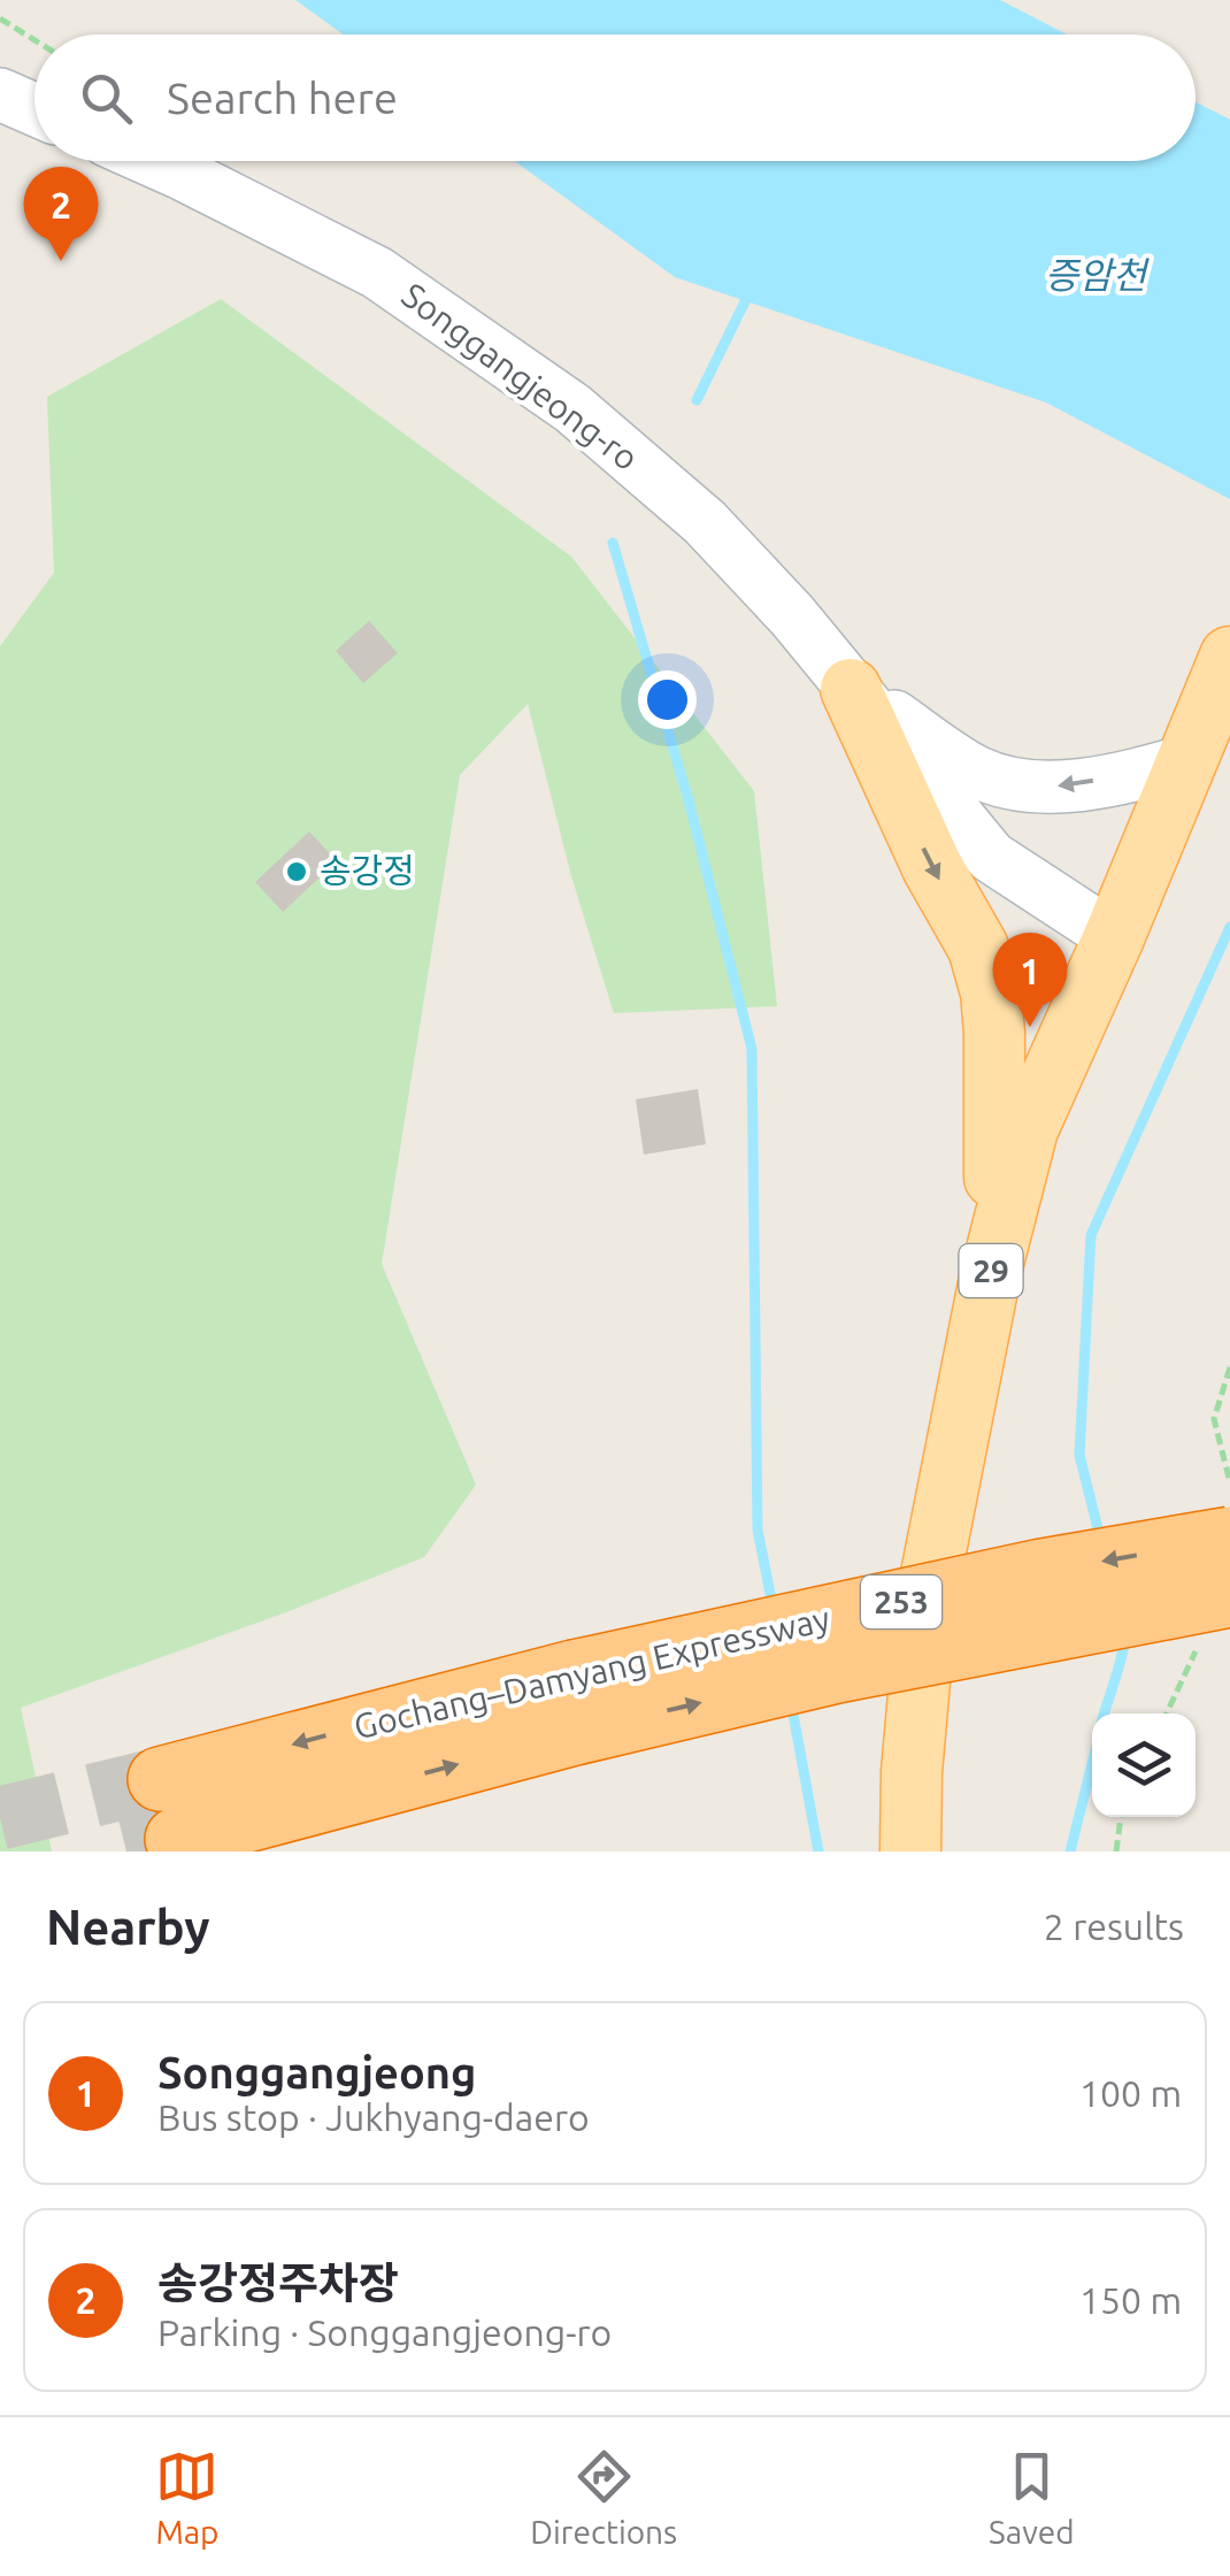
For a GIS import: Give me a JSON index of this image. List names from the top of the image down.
{
  "streets": {
    "highway": ["253", "Gochang–Damyang Expressway"],
    "main road": ["Songgangjeong-ro", "29"]
  },
  "crossings": [
    ["Songgangjeong-ro", "29"]
  ],
  "water": ["증암천"],
  "places": ["송강정"],
  "page": {
    "search": "Search here",
    "pins": ["2", "1"],
    "heading": ["Nearby", "2 results"],
    "list": [
      {
        "mark": "1",
        "name": "Songgangjeong",
        "note": "Bus stop · Jukhyang-daero",
        "value": "100 m"
      },
      {
        "mark": "2",
        "name": "송강정주차장",
        "note": "Parking · Songgangjeong-ro",
        "value": "150 m"
      }
    ],
    "nav": ["Map", "Directions", "Saved"]
  }
}
